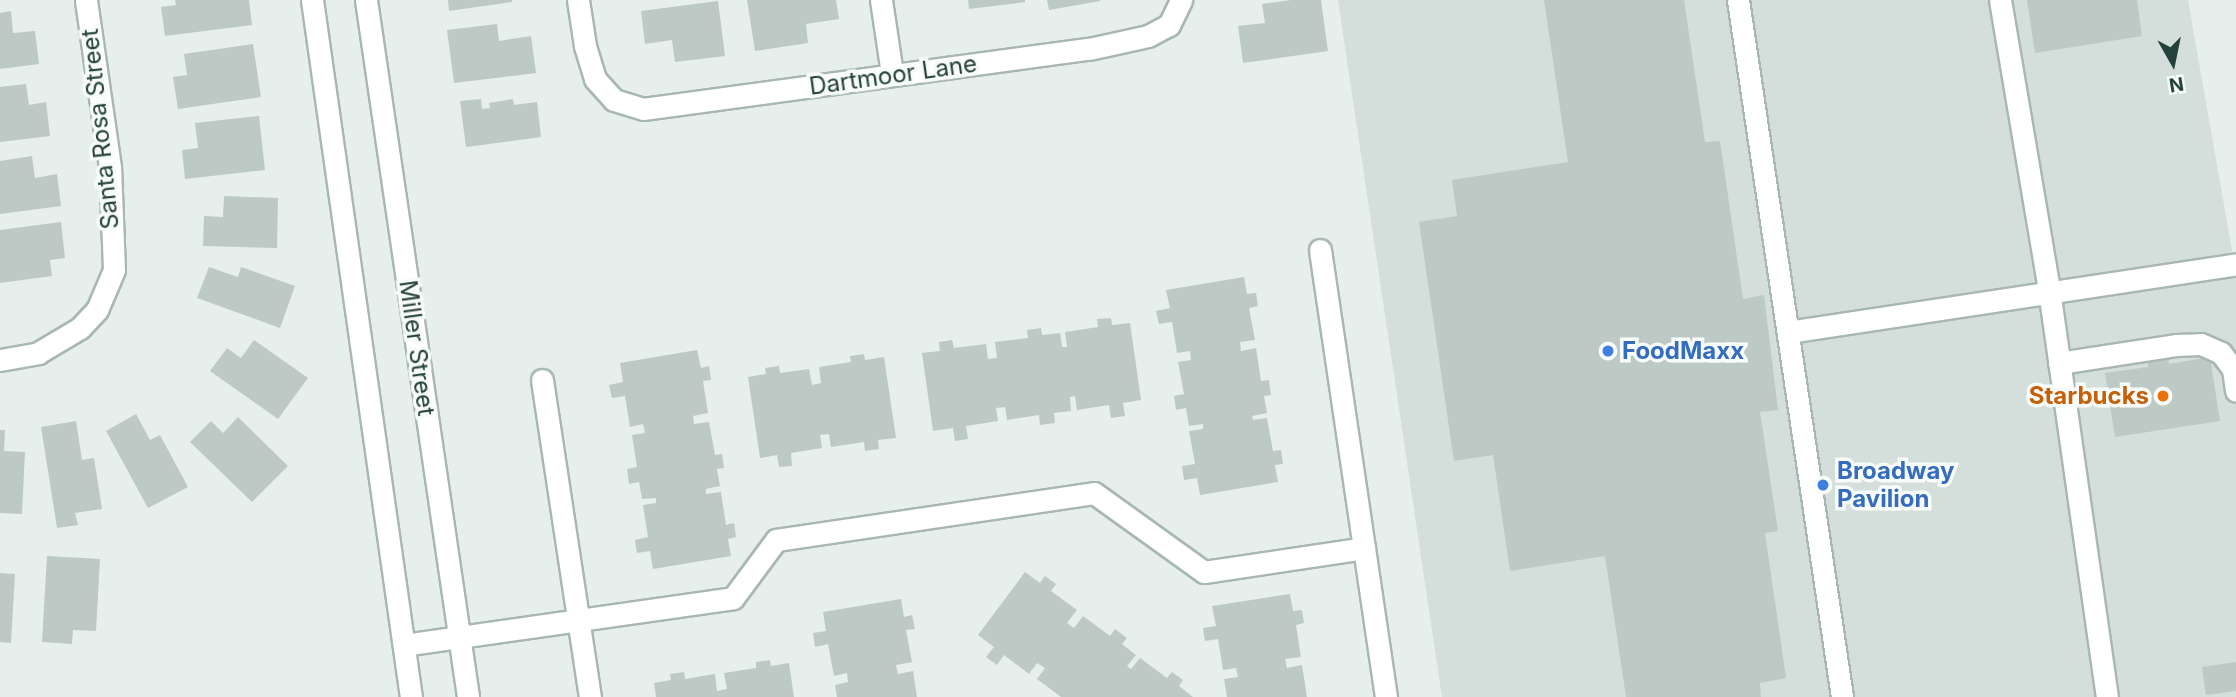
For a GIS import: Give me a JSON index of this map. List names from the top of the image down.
{
  "streets": {
    "street": ["Dartmoor Lane", "Santa Rosa Street", "Miller Street"]
  },
  "places": ["FoodMaxx", "Starbucks", "Broadway Pavilion"],
  "north": "bottom"
}
